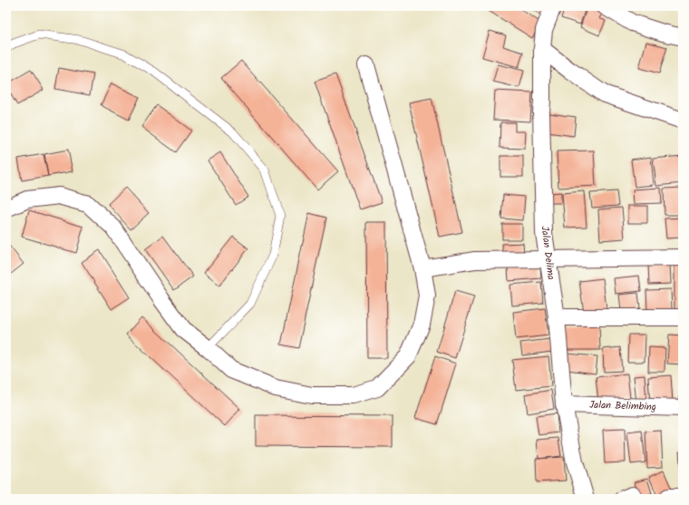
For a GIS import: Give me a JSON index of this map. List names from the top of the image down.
{
  "streets": {
    "street": ["Jalan Delima", "Jalan Belimbing"]
  },
  "crossings": [
    ["Jalan Delima", "Jalan Belimbing"]
  ]
}
